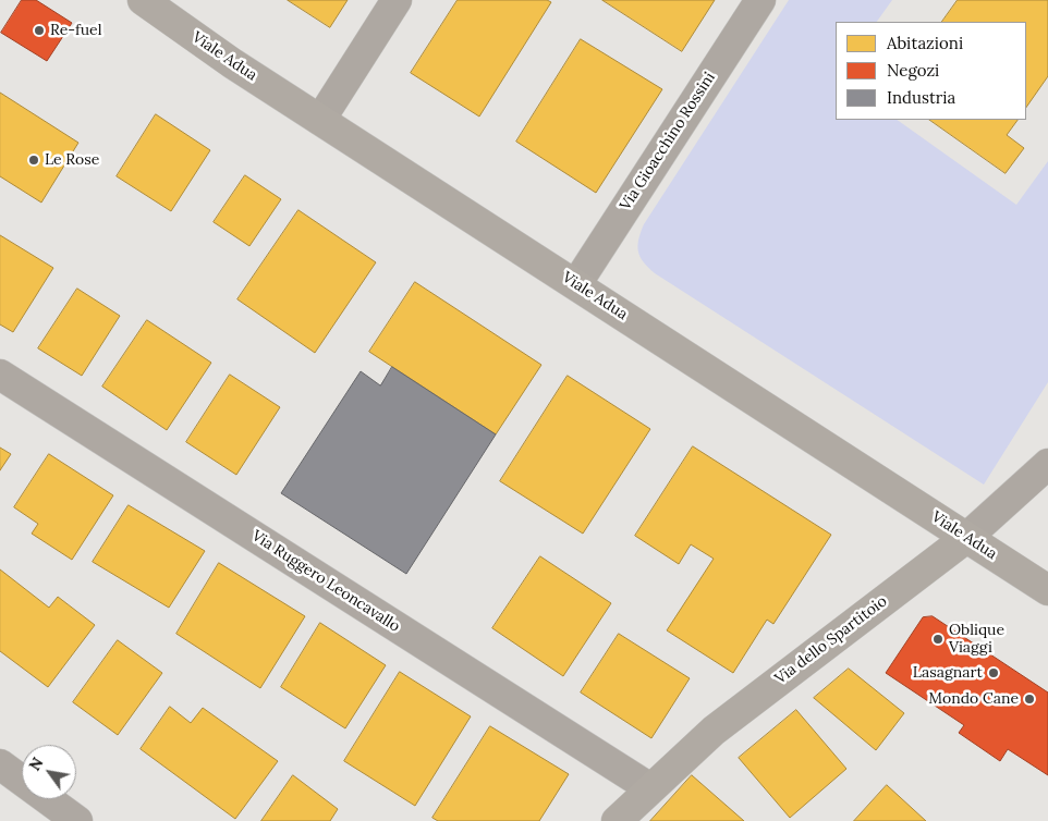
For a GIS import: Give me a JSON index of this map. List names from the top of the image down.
{
  "streets": {
    "main road": ["Viale Adua", "Via dello Spartitoio"],
    "street": ["Via Gioacchino Rossini", "Via Ruggero Leoncavallo"]
  },
  "crossings": [
    ["Viale Adua", "Via Gioacchino Rossini"],
    ["Viale Adua", "Via dello Spartitoio"],
    ["Via Ruggero Leoncavallo", "Via dello Spartitoio"]
  ],
  "places": [
    "Re-fuel",
    "Le Rose",
    "Oblique Viaggi",
    "Lasagnart",
    "Mondo Cane"
  ],
  "legend": ["Abitazioni", "Negozi", "Industria"],
  "north": "top left"
}
